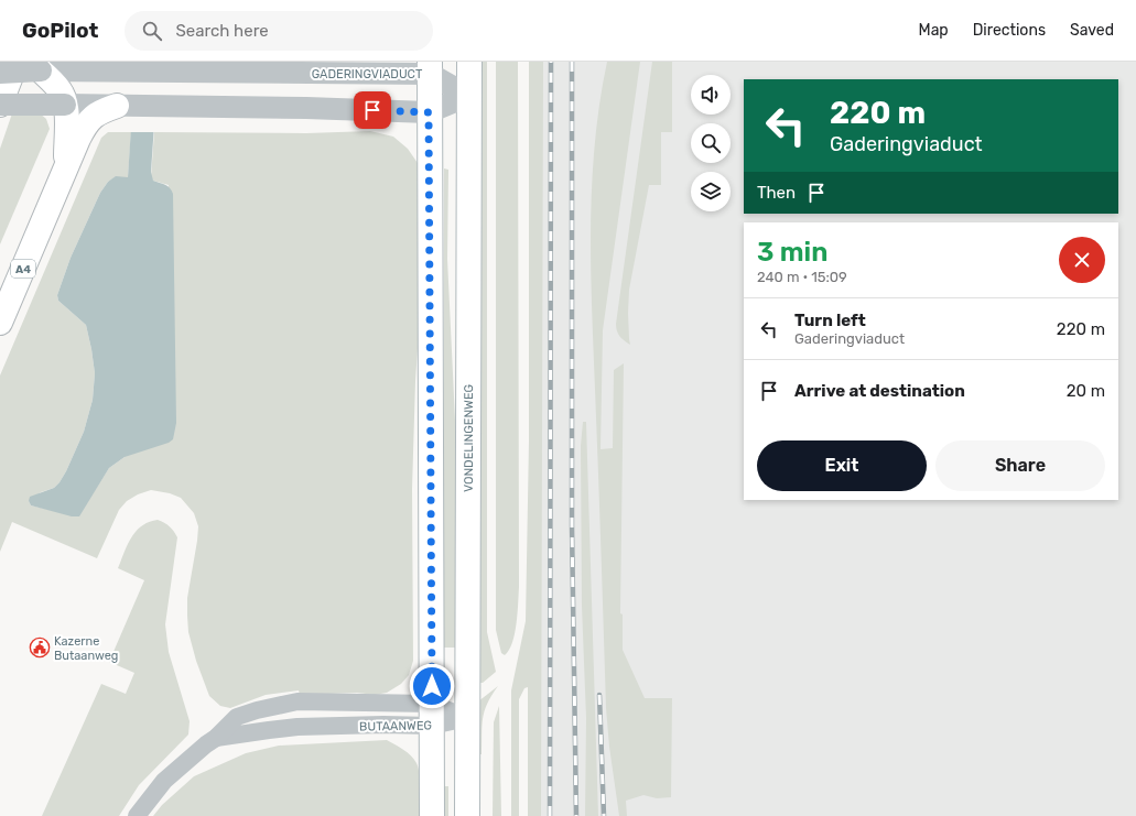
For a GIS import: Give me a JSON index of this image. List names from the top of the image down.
{
  "streets": {
    "main road": ["A4", "VONDELINGENWEG"],
    "street": ["GADERINGVIADUCT", "BUTAANWEG"]
  },
  "crossings": [
    ["GADERINGVIADUCT", "VONDELINGENWEG"],
    ["VONDELINGENWEG", "BUTAANWEG"]
  ],
  "places": {
    "public building": ["Kazerne Butaanweg"]
  },
  "page": {
    "header": "GoPilot",
    "search": "Search here",
    "nav": ["Map", "Directions", "Saved"],
    "turn": ["220 m", "Gaderingviaduct"],
    "then": "Then",
    "heading": ["3 min", "240 m · 15:09"],
    "list": [
      {
        "name": "Turn left",
        "note": "Gaderingviaduct",
        "value": "220 m"
      },
      {
        "name": "Arrive at destination",
        "value": "20 m"
      }
    ],
    "buttons": ["Exit", "Share"]
  }
}
